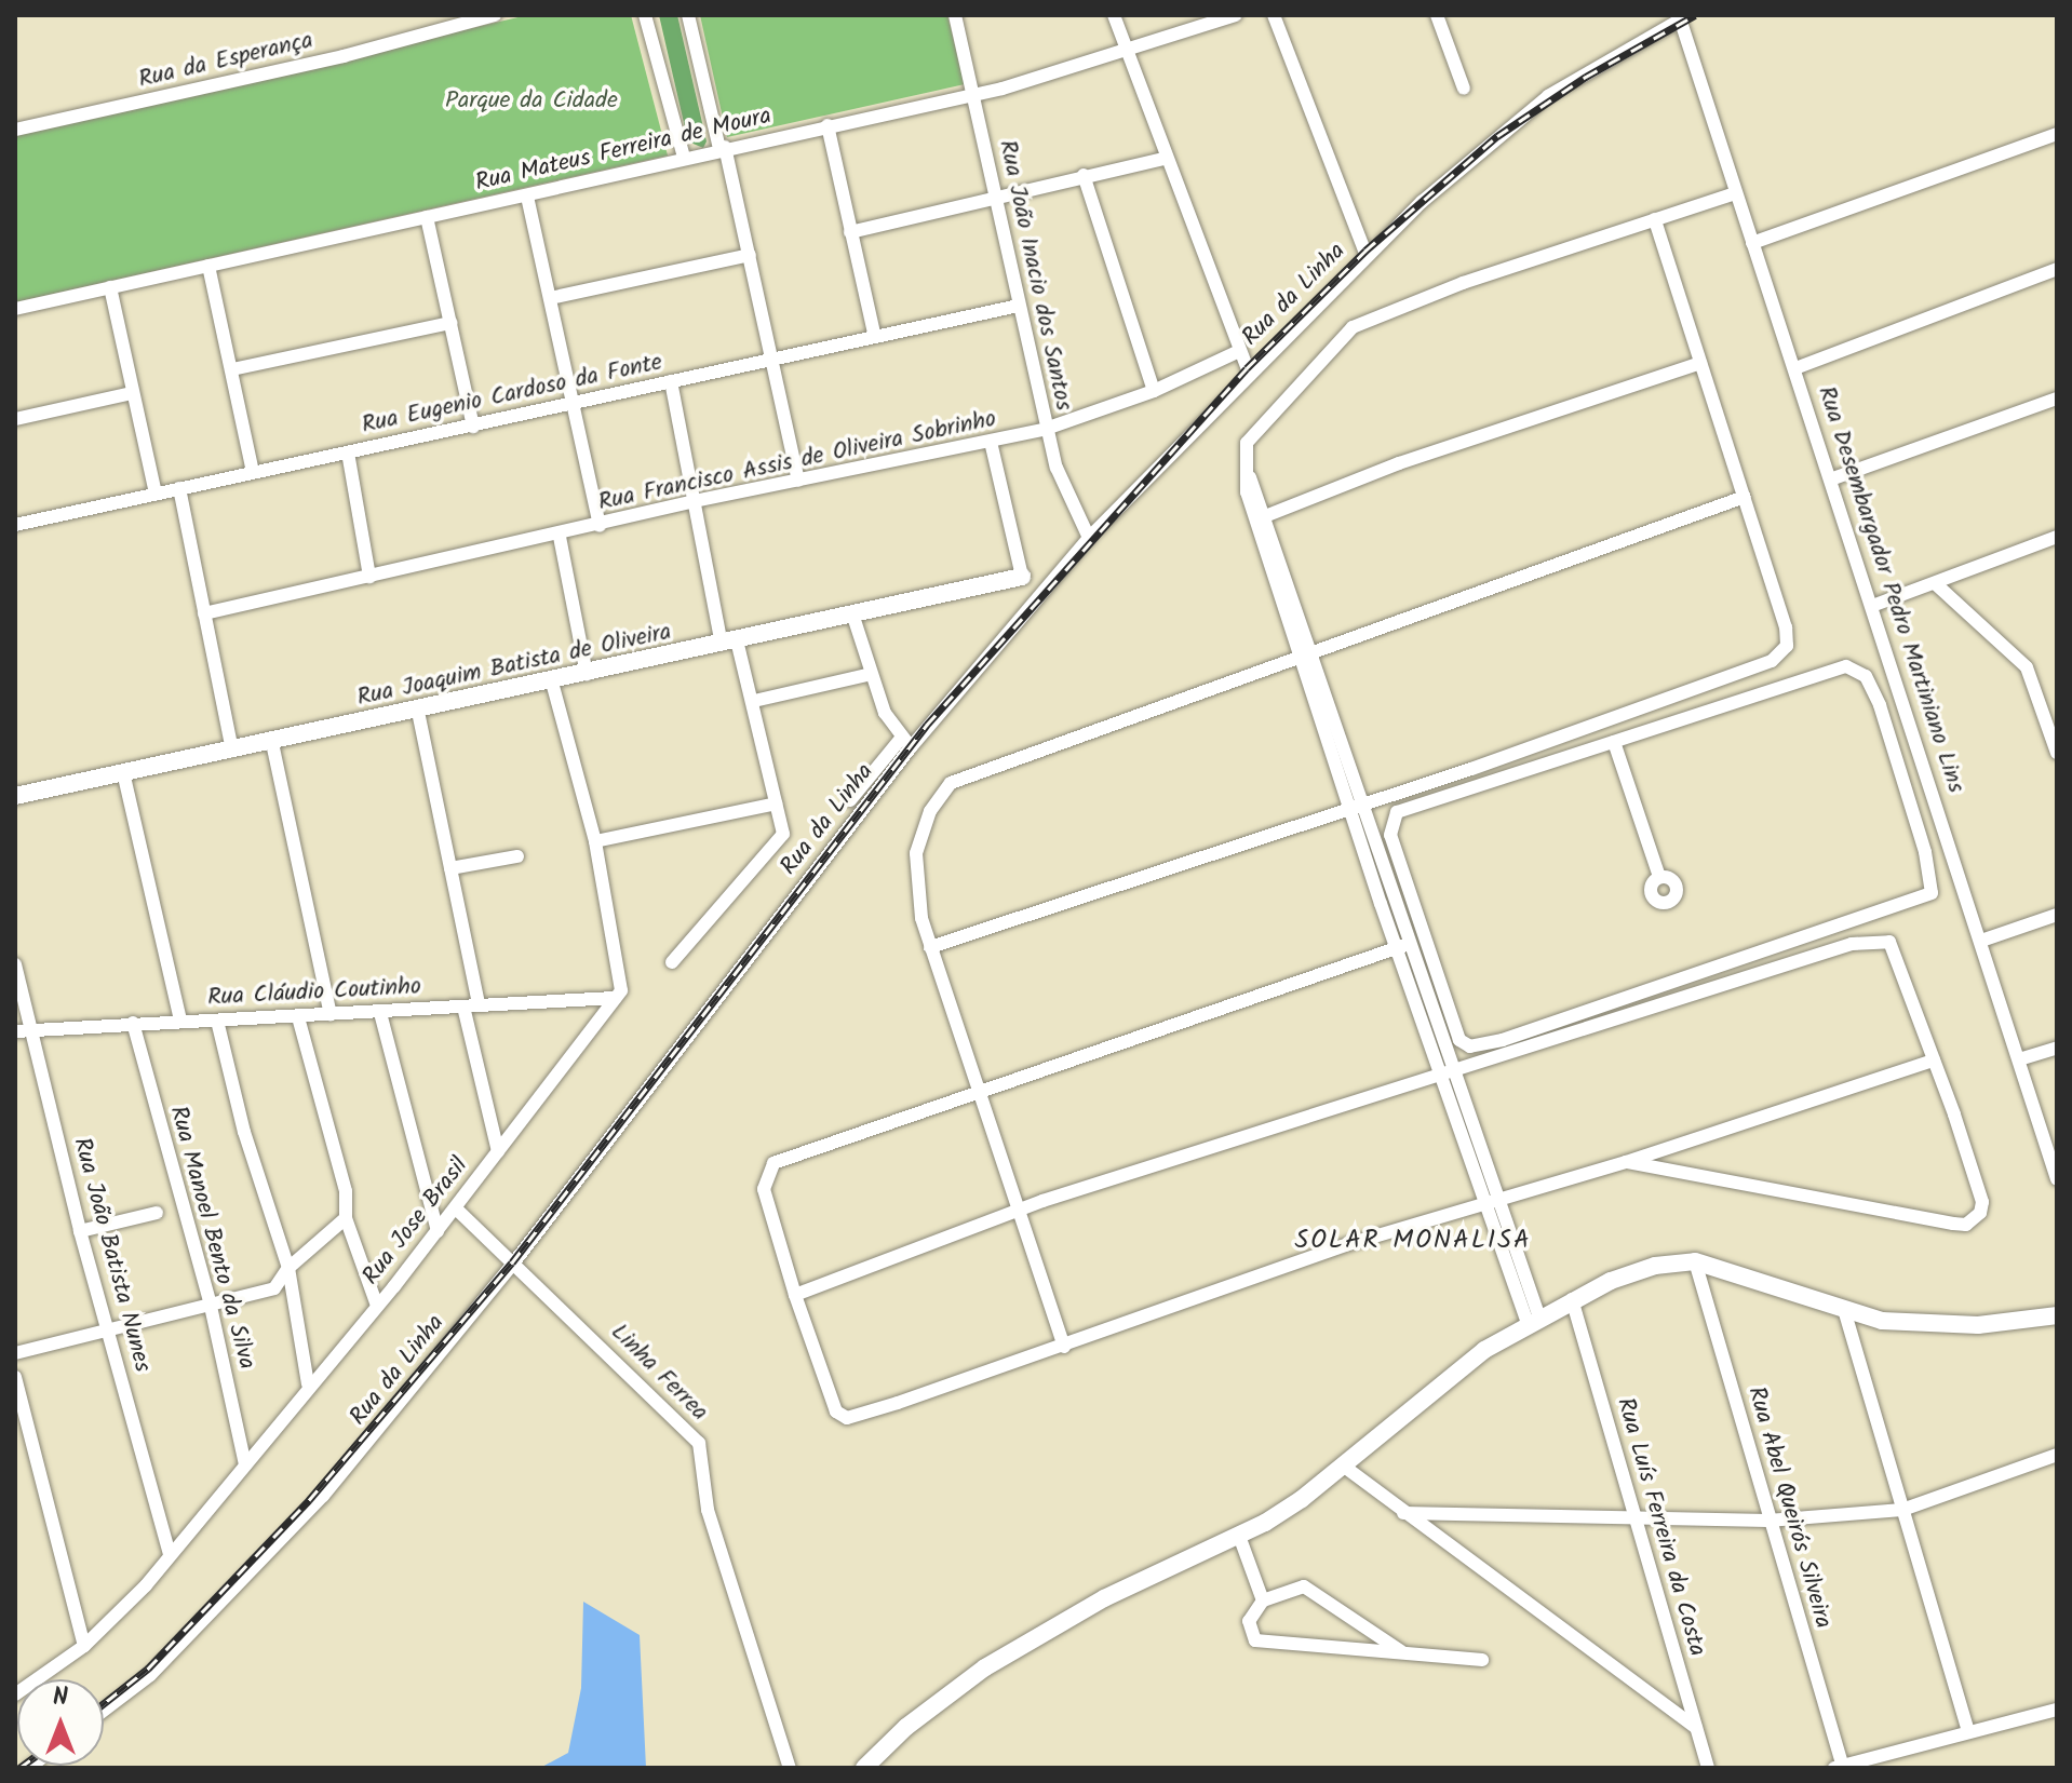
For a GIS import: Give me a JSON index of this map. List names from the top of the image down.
{
  "streets": {
    "main road": ["Rua Joaquim Batista de Oliveira"],
    "street": [
      "Rua da Esperança",
      "Rua Mateus Ferreira de Moura",
      "Rua João Inacio dos Santos",
      "Rua da Linha",
      "Rua Eugenio Cardoso da Fonte",
      "Rua Francisco Assis de Oliveira Sobrinho",
      "Rua Desembargador Pedro Martiniano Lins",
      "Rua Cláudio Coutinho",
      "Rua Jose Brasil",
      "Rua Manoel Bento da Silva",
      "Rua João Batista Nunes",
      "Linha Ferrea",
      "Rua Abel Queirós Silveira",
      "Rua Luís Ferreira da Costa"
    ]
  },
  "crossings": [
    ["Rua Mateus Ferreira de Moura", "Rua João Inacio dos Santos"],
    ["Rua João Inacio dos Santos", "Rua da Linha"],
    ["Rua João Inacio dos Santos", "Rua Eugenio Cardoso da Fonte"],
    ["Rua João Inacio dos Santos", "Rua Francisco Assis de Oliveira Sobrinho"],
    ["Rua da Linha", "Rua Desembargador Pedro Martiniano Lins"],
    ["Rua da Linha", "Linha Ferrea"],
    ["Rua Cláudio Coutinho", "Rua Jose Brasil"],
    ["Rua Cláudio Coutinho", "Rua Manoel Bento da Silva"],
    ["Rua Cláudio Coutinho", "Rua João Batista Nunes"],
    ["Rua Jose Brasil", "Rua Manoel Bento da Silva"],
    ["Rua Jose Brasil", "Rua João Batista Nunes"],
    ["Rua Jose Brasil", "Linha Ferrea"]
  ],
  "districts": ["SOLAR MONALISA"],
  "parks": ["Parque da Cidade"],
  "north": "top"
}
